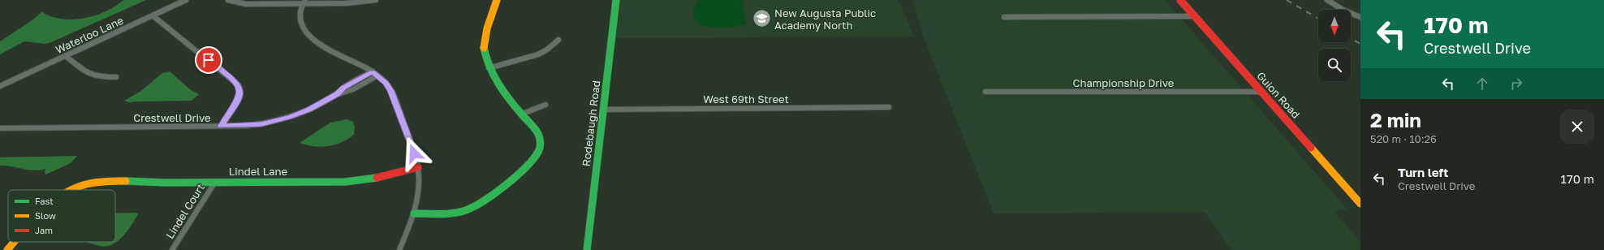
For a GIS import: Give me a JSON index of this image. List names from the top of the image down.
{
  "streets": {
    "street": [
      "Waterloo Lane",
      "Championship Drive",
      "Guion Road",
      "West 69th Street",
      "Crestwell Drive",
      "Rodebaugh Road",
      "Lindel Lane",
      "Lindel Court"
    ]
  },
  "crossings": [
    ["Championship Drive", "Guion Road"],
    ["West 69th Street", "Rodebaugh Road"],
    ["Lindel Lane", "Lindel Court"]
  ],
  "places": {
    "school or university": ["New Augusta Public Academy North"]
  },
  "legend": ["Fast", "Slow", "Jam"],
  "north": "bottom",
  "page": {
    "turn": ["170 m", "Crestwell Drive"],
    "heading": ["2 min", "520 m · 10:26"],
    "list": [
      {
        "name": "Turn left",
        "note": "Crestwell Drive",
        "value": "170 m"
      }
    ]
  }
}
